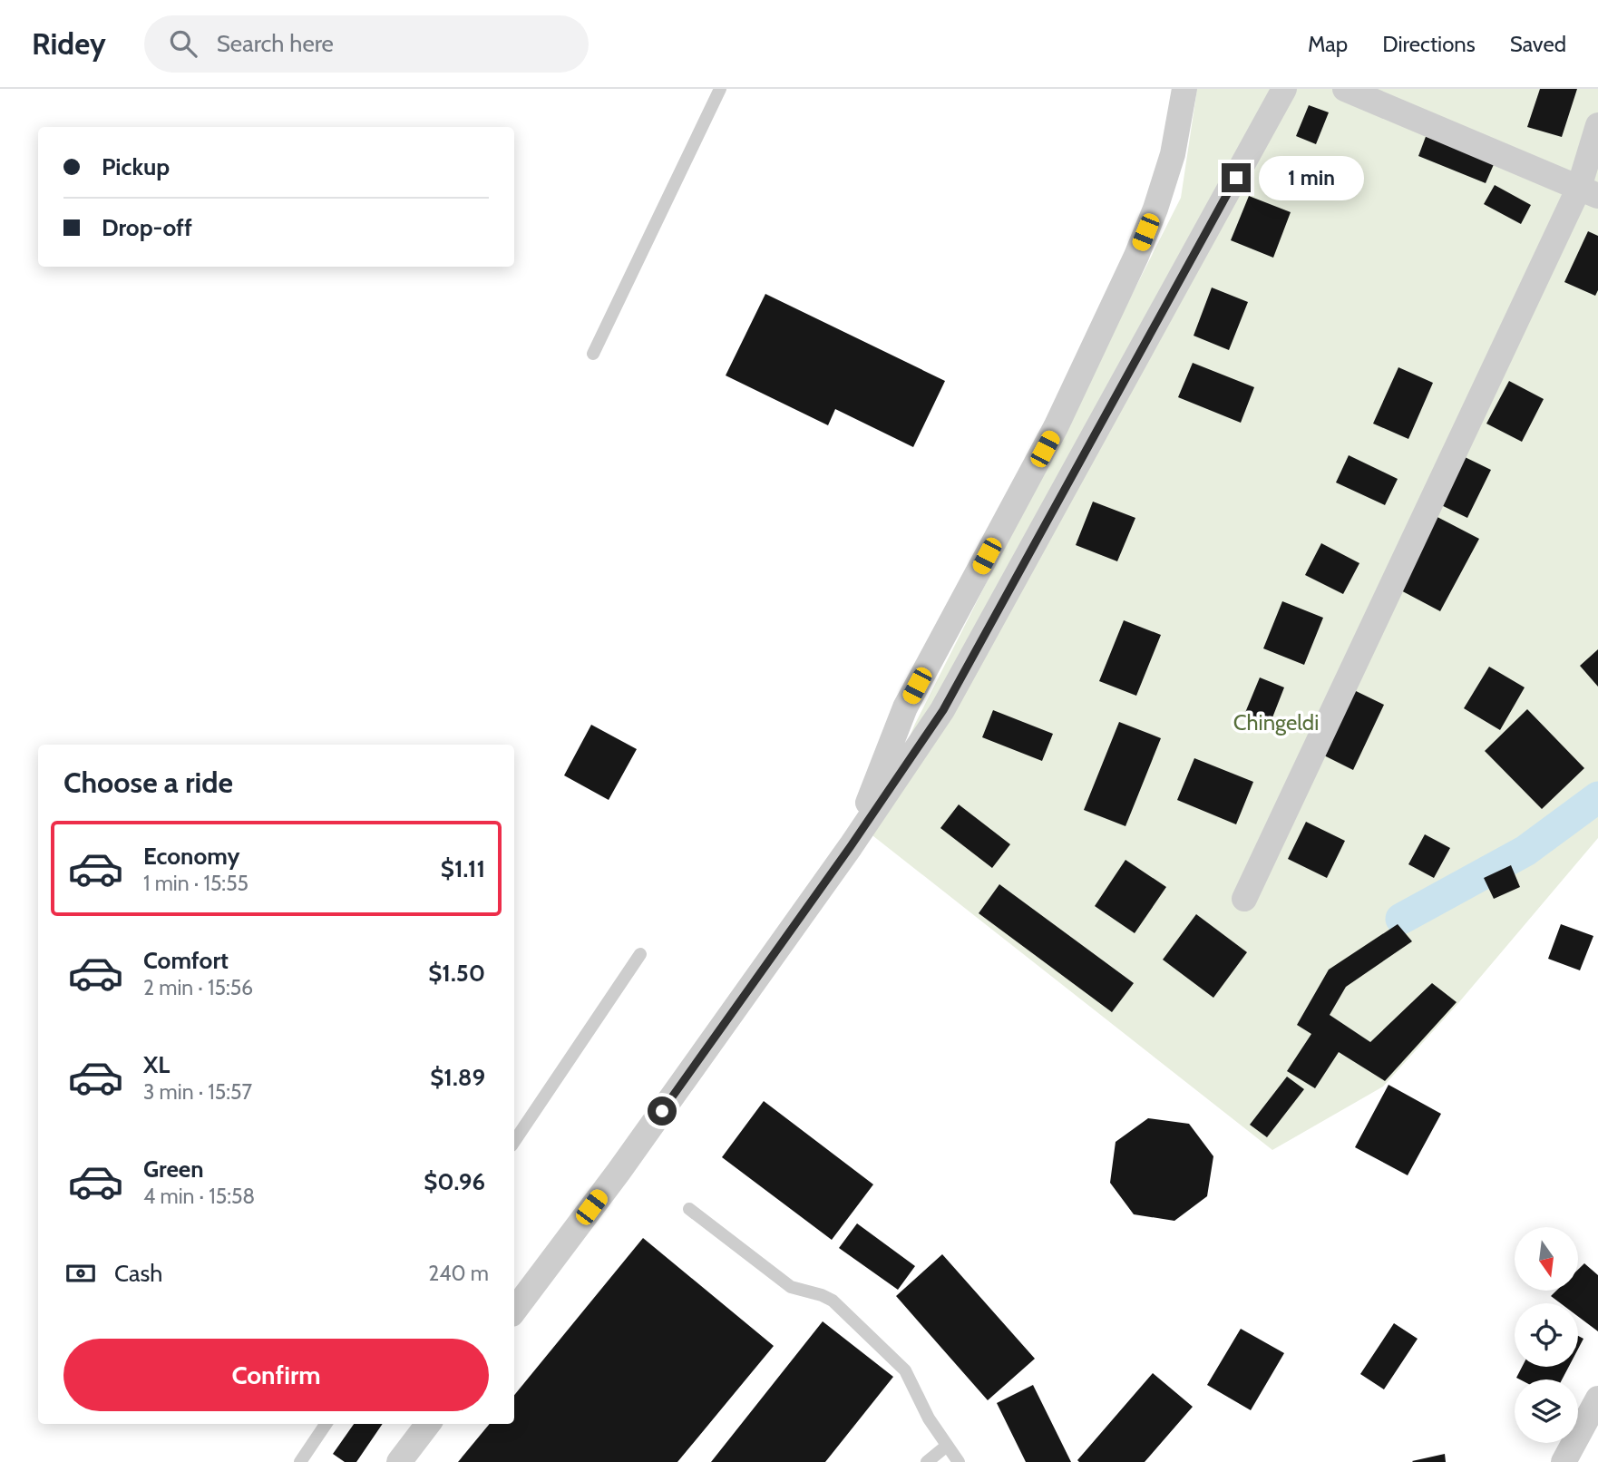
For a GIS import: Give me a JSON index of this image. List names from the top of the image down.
{
  "parks": ["Chingeldi"],
  "north": "bottom",
  "page": {
    "header": "Ridey",
    "search": "Search here",
    "nav": ["Map", "Directions", "Saved"],
    "banner": ["Pickup", "Drop-off"],
    "bubble": "1 min",
    "heading": "Choose a ride",
    "list": [
      {
        "name": "Economy",
        "note": "1 min · 15:55",
        "value": "$1.11"
      },
      {
        "name": "Comfort",
        "note": "2 min · 15:56",
        "value": "$1.50"
      },
      {
        "name": "XL",
        "note": "3 min · 15:57",
        "value": "$1.89"
      },
      {
        "name": "Green",
        "note": "4 min · 15:58",
        "value": "$0.96"
      }
    ],
    "pay": ["Cash", "240 m"],
    "buttons": "Confirm"
  }
}
